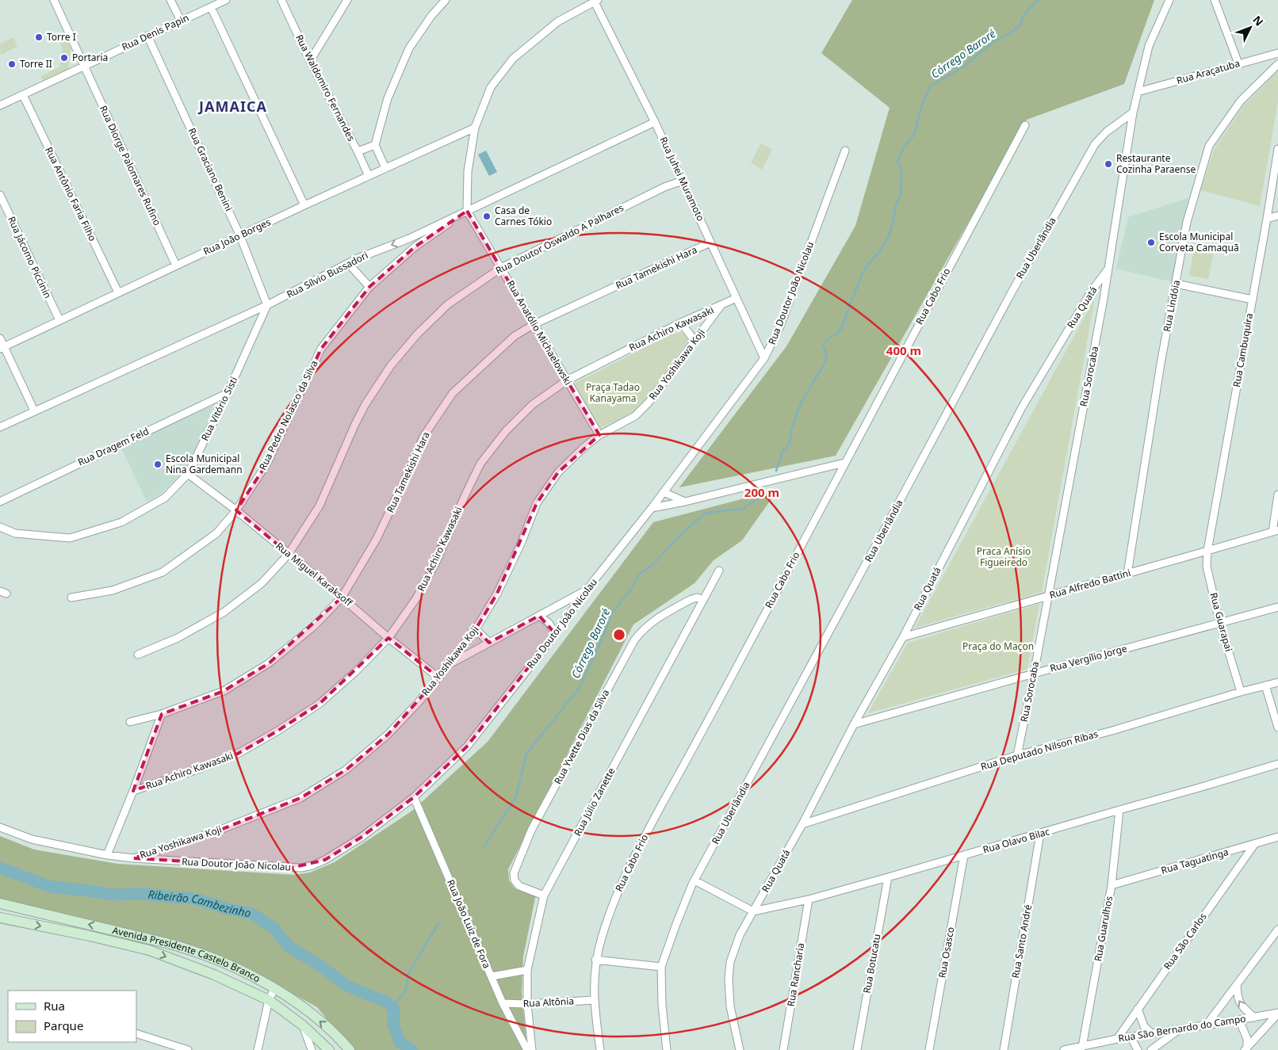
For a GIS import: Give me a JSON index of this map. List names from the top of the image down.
{
  "streets": {
    "main road": ["Avenida Presidente Castelo Branco"],
    "street": [
      "Rua Denis Papin",
      "Rua Araçatuba",
      "Rua Waldomiro Fernandes",
      "Rua Diorge Palomares Rufino",
      "Rua Graciano Benini",
      "Rua Juhei Muramoto",
      "Rua Antônio Faria Filho",
      "Rua João Borges",
      "Rua Doutor Oswaldo A Palhares",
      "Rua Uberlândia",
      "Rua Jácomo Piccinin",
      "Rua Tamekishi Hara",
      "Rua Sílvio Bussadori",
      "Rua Doutor João Nicolau",
      "Rua Cabo Frio",
      "Rua Lindóia",
      "Rua Quatá",
      "Rua Achiro Kawasaki",
      "Rua Anatólio Michaelowski",
      "Rua Cambuquira",
      "Rua Yoshikawa Koji",
      "Rua Sorocaba",
      "Rua Vitório Sisti",
      "Rua Pedro Nolasco da Silva",
      "Rua Dragem Feld",
      "Rua Miguel Karaksoff",
      "Rua Alfredo Battini",
      "Rua Guarapai",
      "Rua Vergílio Jorge",
      "Rua Yvette Dias da Silva",
      "Rua Deputado Nilson Ribas",
      "Rua Júlio Zanette",
      "Rua Olavo Bilac",
      "Rua Taguatinga",
      "Rua João Luiz de Fora",
      "Rua Guarulhos",
      "Rua Santo André",
      "Rua São Carlos",
      "Rua Osasco",
      "Rua Botucatu",
      "Rua Rancharia",
      "Rua Altônia",
      "Rua São Bernardo do Campo"
    ]
  },
  "crossings": [
    ["Rua Denis Papin", "Rua Diorge Palomares Rufino"],
    ["Rua Denis Papin", "Rua Graciano Benini"],
    ["Rua Denis Papin", "Rua Antônio Faria Filho"],
    ["Rua Araçatuba", "Rua Sorocaba"],
    ["Rua Waldomiro Fernandes", "Rua João Borges"],
    ["Rua Diorge Palomares Rufino", "Rua João Borges"],
    ["Rua Graciano Benini", "Rua João Borges"],
    ["Rua Graciano Benini", "Rua Sílvio Bussadori"],
    ["Rua Graciano Benini", "Rua Vitório Sisti"],
    ["Rua Juhei Muramoto", "Rua Doutor Oswaldo A Palhares"],
    ["Rua Juhei Muramoto", "Rua Tamekishi Hara"],
    ["Rua Juhei Muramoto", "Rua Sílvio Bussadori"],
    ["Rua Juhei Muramoto", "Rua Doutor João Nicolau"],
    ["Rua Juhei Muramoto", "Rua Achiro Kawasaki"],
    ["Rua Antônio Faria Filho", "Rua João Borges"],
    ["Rua João Borges", "Rua Jácomo Piccinin"],
    ["Rua Doutor Oswaldo A Palhares", "Rua Anatólio Michaelowski"],
    ["Rua Doutor Oswaldo A Palhares", "Rua Miguel Karaksoff"],
    ["Rua Uberlândia", "Rua Sorocaba"],
    ["Rua Tamekishi Hara", "Rua Anatólio Michaelowski"],
    ["Rua Tamekishi Hara", "Rua Miguel Karaksoff"],
    ["Rua Sílvio Bussadori", "Rua Anatólio Michaelowski"],
    ["Rua Sílvio Bussadori", "Rua Vitório Sisti"],
    ["Rua Sílvio Bussadori", "Rua Pedro Nolasco da Silva"],
    ["Rua Doutor João Nicolau", "Rua Yoshikawa Koji"],
    ["Rua Doutor João Nicolau", "Rua João Luiz de Fora"],
    ["Rua Cabo Frio", "Rua Altônia"],
    ["Rua Lindóia", "Rua Alfredo Battini"],
    ["Rua Quatá", "Rua Sorocaba"],
    ["Rua Quatá", "Rua Alfredo Battini"],
    ["Rua Quatá", "Rua Vergílio Jorge"],
    ["Rua Quatá", "Rua Deputado Nilson Ribas"],
    ["Rua Quatá", "Rua Olavo Bilac"],
    ["Rua Achiro Kawasaki", "Rua Anatólio Michaelowski"],
    ["Rua Achiro Kawasaki", "Rua Yoshikawa Koji"],
    ["Rua Achiro Kawasaki", "Rua Miguel Karaksoff"],
    ["Rua Anatólio Michaelowski", "Rua Yoshikawa Koji"],
    ["Rua Anatólio Michaelowski", "Rua Pedro Nolasco da Silva"],
    ["Rua Cambuquira", "Rua Alfredo Battini"],
    ["Rua Cambuquira", "Rua Guarapai"],
    ["Rua Yoshikawa Koji", "Rua Miguel Karaksoff"],
    ["Rua Sorocaba", "Rua Alfredo Battini"],
    ["Rua Sorocaba", "Rua Vergílio Jorge"],
    ["Rua Sorocaba", "Rua Deputado Nilson Ribas"],
    ["Rua Vitório Sisti", "Rua Dragem Feld"],
    ["Rua Vitório Sisti", "Rua Miguel Karaksoff"],
    ["Rua Pedro Nolasco da Silva", "Rua Miguel Karaksoff"],
    ["Rua Alfredo Battini", "Rua Guarapai"],
    ["Rua Guarapai", "Rua Vergílio Jorge"],
    ["Rua Guarapai", "Rua Deputado Nilson Ribas"],
    ["Rua Yvette Dias da Silva", "Rua Júlio Zanette"],
    ["Rua Júlio Zanette", "Rua Altônia"],
    ["Rua Olavo Bilac", "Rua Guarulhos"],
    ["Rua Olavo Bilac", "Rua Santo André"],
    ["Rua Olavo Bilac", "Rua Osasco"],
    ["Rua Olavo Bilac", "Rua Botucatu"],
    ["Rua Olavo Bilac", "Rua Rancharia"],
    ["Rua Taguatinga", "Rua Guarulhos"],
    ["Rua Taguatinga", "Rua São Carlos"],
    ["Rua João Luiz de Fora", "Rua Altônia"],
    ["Rua Guarulhos", "Rua São Bernardo do Campo"],
    ["Rua São Carlos", "Rua São Bernardo do Campo"]
  ],
  "districts": ["JAMAICA"],
  "water": ["Córrego Baroré", "Ribeirão Cambezinho"],
  "parks": ["Praça Tadao Kanayama", "Praca Anísio Figueiredo", "Praça do Maçon"],
  "places": [
    "Torre I",
    "Portaria",
    "Torre II",
    "Restaurante Cozinha Paraense",
    "Casa de Carnes Tókio",
    "Escola Municipal Corveta Camaquã",
    "Escola Municipal Nina Gardemann"
  ],
  "legend": ["Rua", "Parque"],
  "north": "top right",
  "rings": ["400 m", "200 m"]
}
